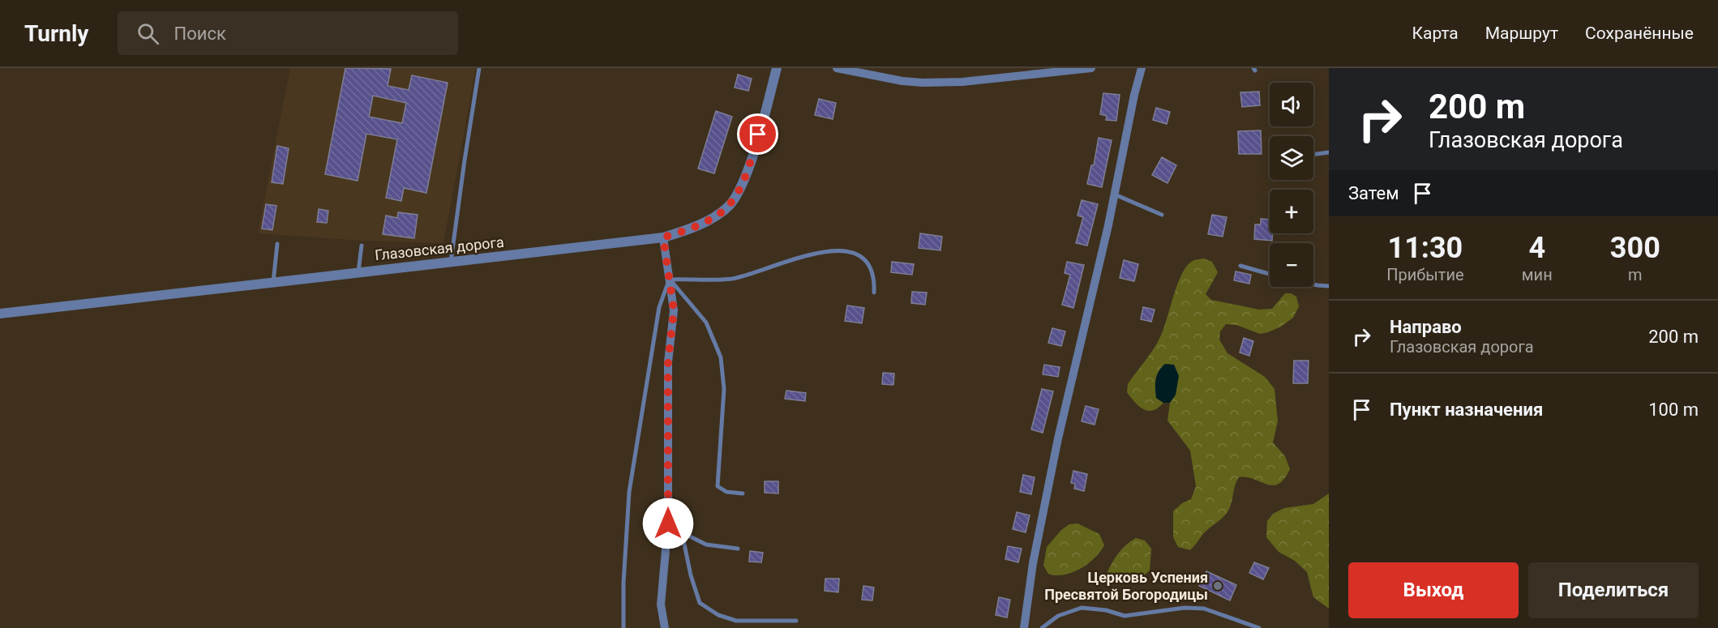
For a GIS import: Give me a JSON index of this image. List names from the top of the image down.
{
  "streets": {
    "street": ["Глазовская дорога"]
  },
  "places": ["Церковь Успения Пресвятой Богородицы"],
  "page": {
    "header": "Turnly",
    "search": "Поиск",
    "nav": ["Карта", "Маршрут", "Сохранённые"],
    "turn": ["200 m", "Глазовская дорога"],
    "map_buttons": ["+", "−"],
    "then": "Затем",
    "eta": [
      "11:30",
      "Прибытие",
      "4",
      "мин",
      "300",
      "m"
    ],
    "list": [
      {
        "name": "Направо",
        "note": "Глазовская дорога",
        "value": "200 m"
      },
      {
        "name": "Пункт назначения",
        "value": "100 m"
      }
    ],
    "buttons": ["Выход", "Поделиться"]
  }
}
